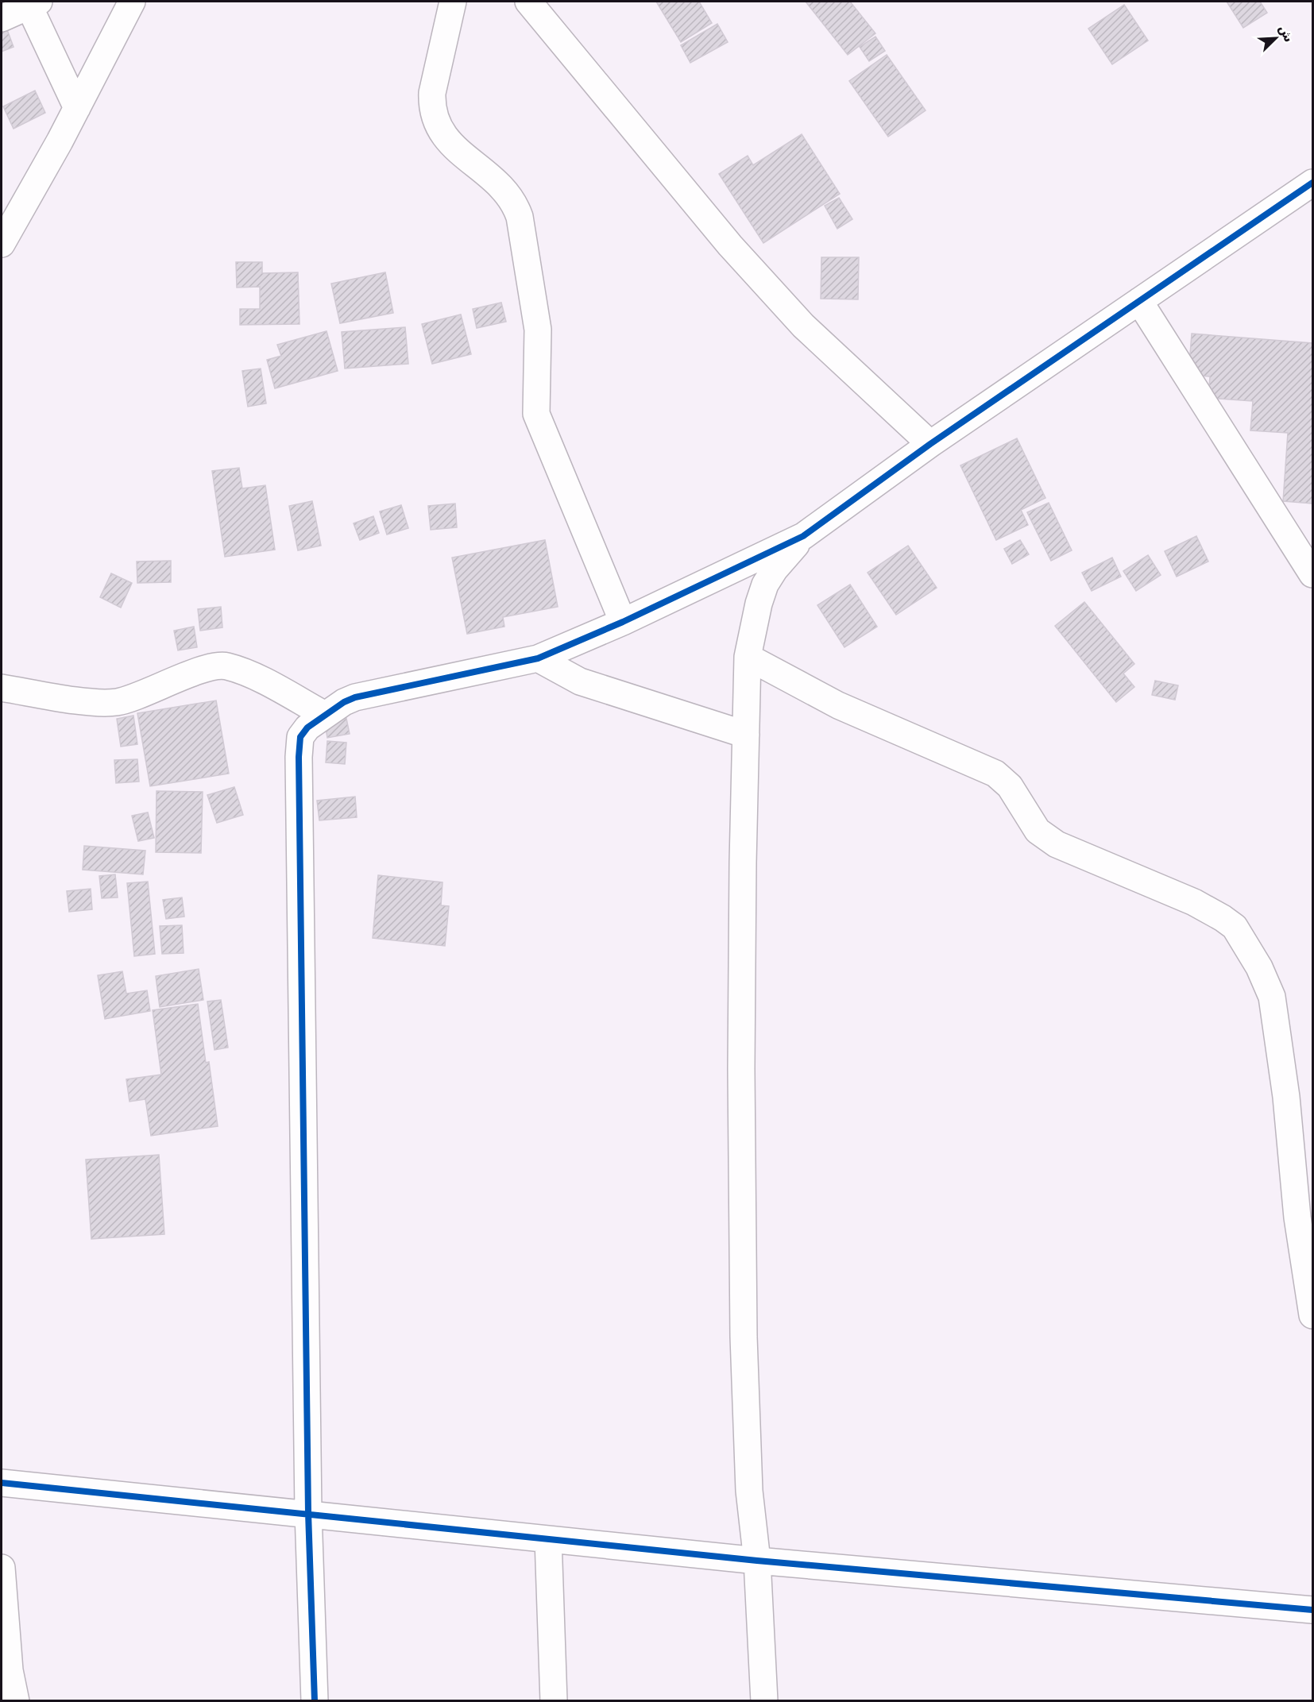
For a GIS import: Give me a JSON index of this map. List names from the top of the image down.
{
  "north": "top right"
}
